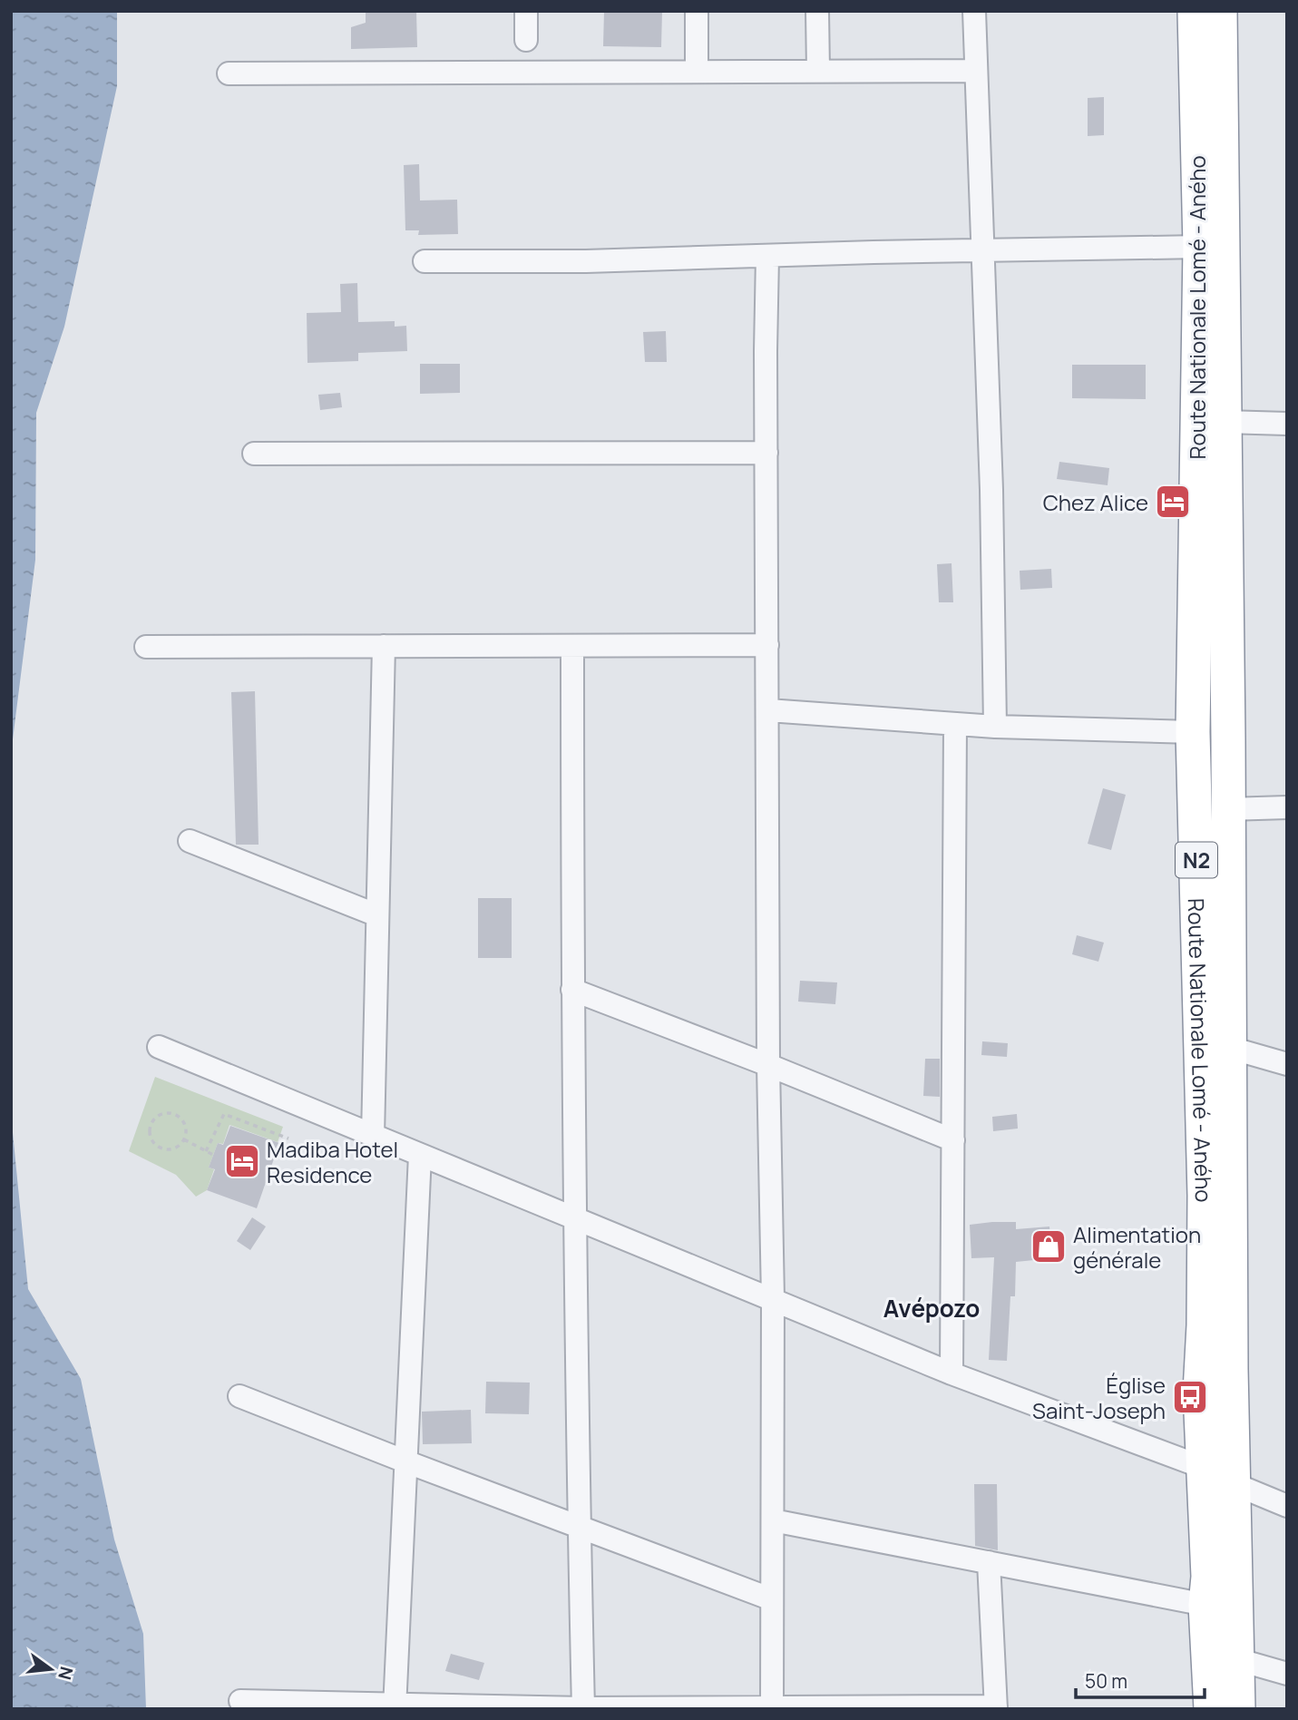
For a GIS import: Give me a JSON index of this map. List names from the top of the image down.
{
  "streets": {
    "highway": ["Route Nationale Lomé - Aného", "N2"]
  },
  "districts": ["Avépozo"],
  "places": {
    "hotel": ["Chez Alice", "Madiba Hotel Residence"],
    "shop": ["Alimentation générale"],
    "bus stop": ["Église Saint-Joseph"]
  },
  "scale_bar": "50 m",
  "north": "right"
}
